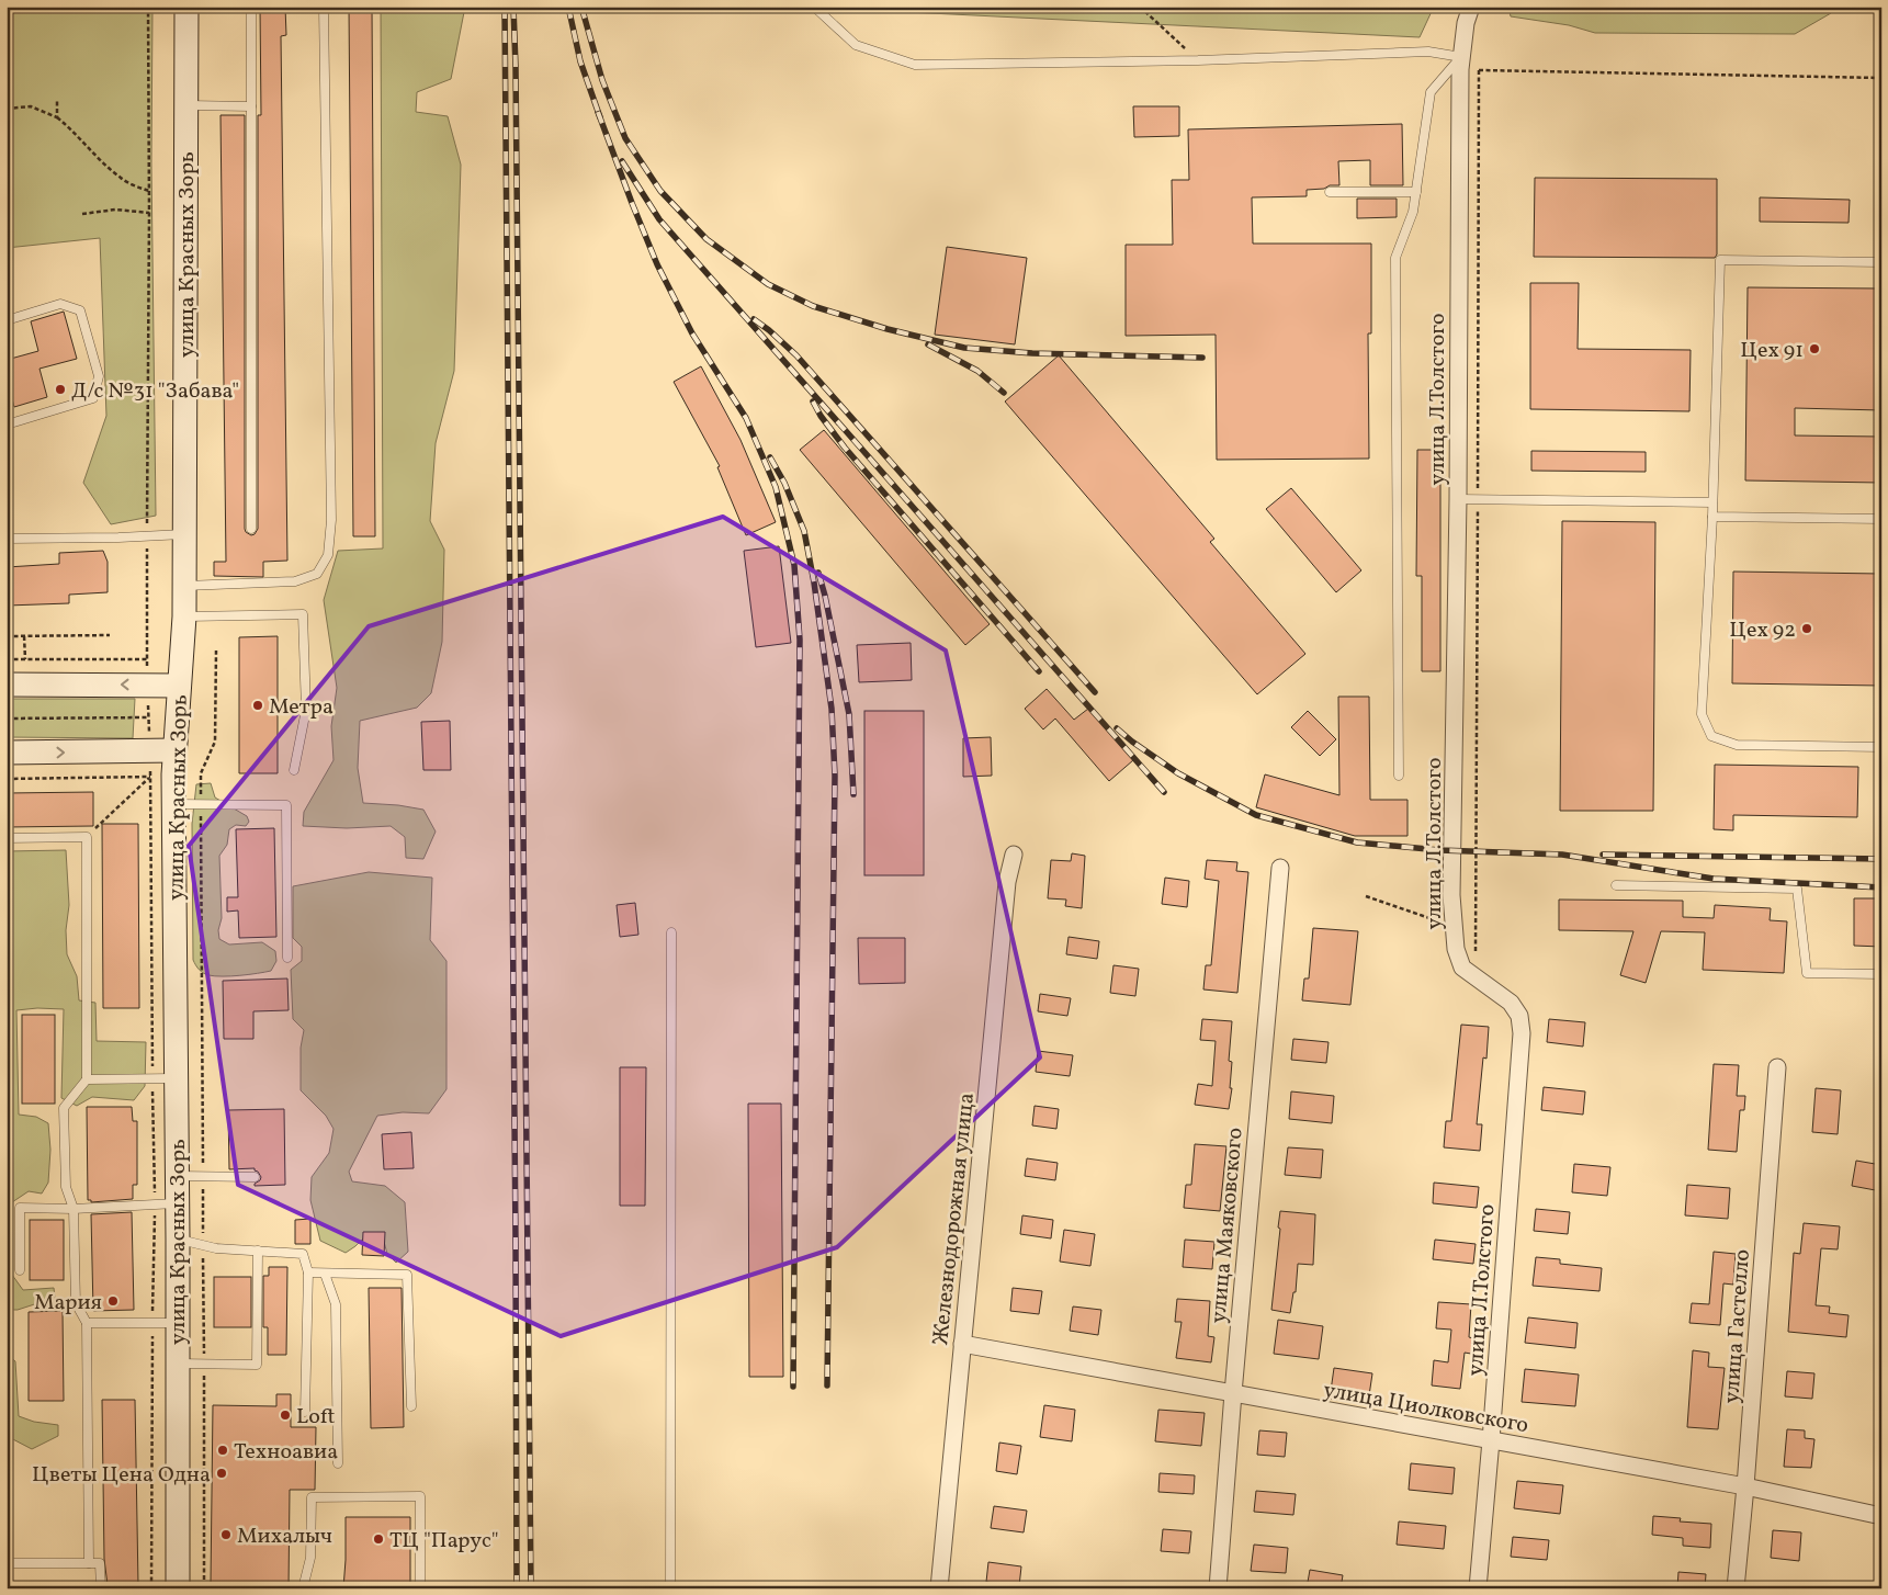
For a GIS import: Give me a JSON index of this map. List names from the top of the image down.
{
  "streets": {
    "street": [
      "улица Красных Зорь",
      "улица Л.Толстого",
      "Железнодорожная улица",
      "улица Маяковского",
      "улица Гастелло",
      "улица Циолковского"
    ]
  },
  "crossings": [
    ["улица Л.Толстого", "улица Циолковского"],
    ["Железнодорожная улица", "улица Циолковского"],
    ["улица Маяковского", "улица Циолковского"],
    ["улица Гастелло", "улица Циолковского"]
  ],
  "places": [
    "Цех 91",
    "Д/с №31 \"Забава\"",
    "Цех 92",
    "Метра",
    "Мария",
    "Loft",
    "Техноавиа",
    "Цветы Цена Одна",
    "Михалыч",
    "ТЦ \"Парус\""
  ]
}
